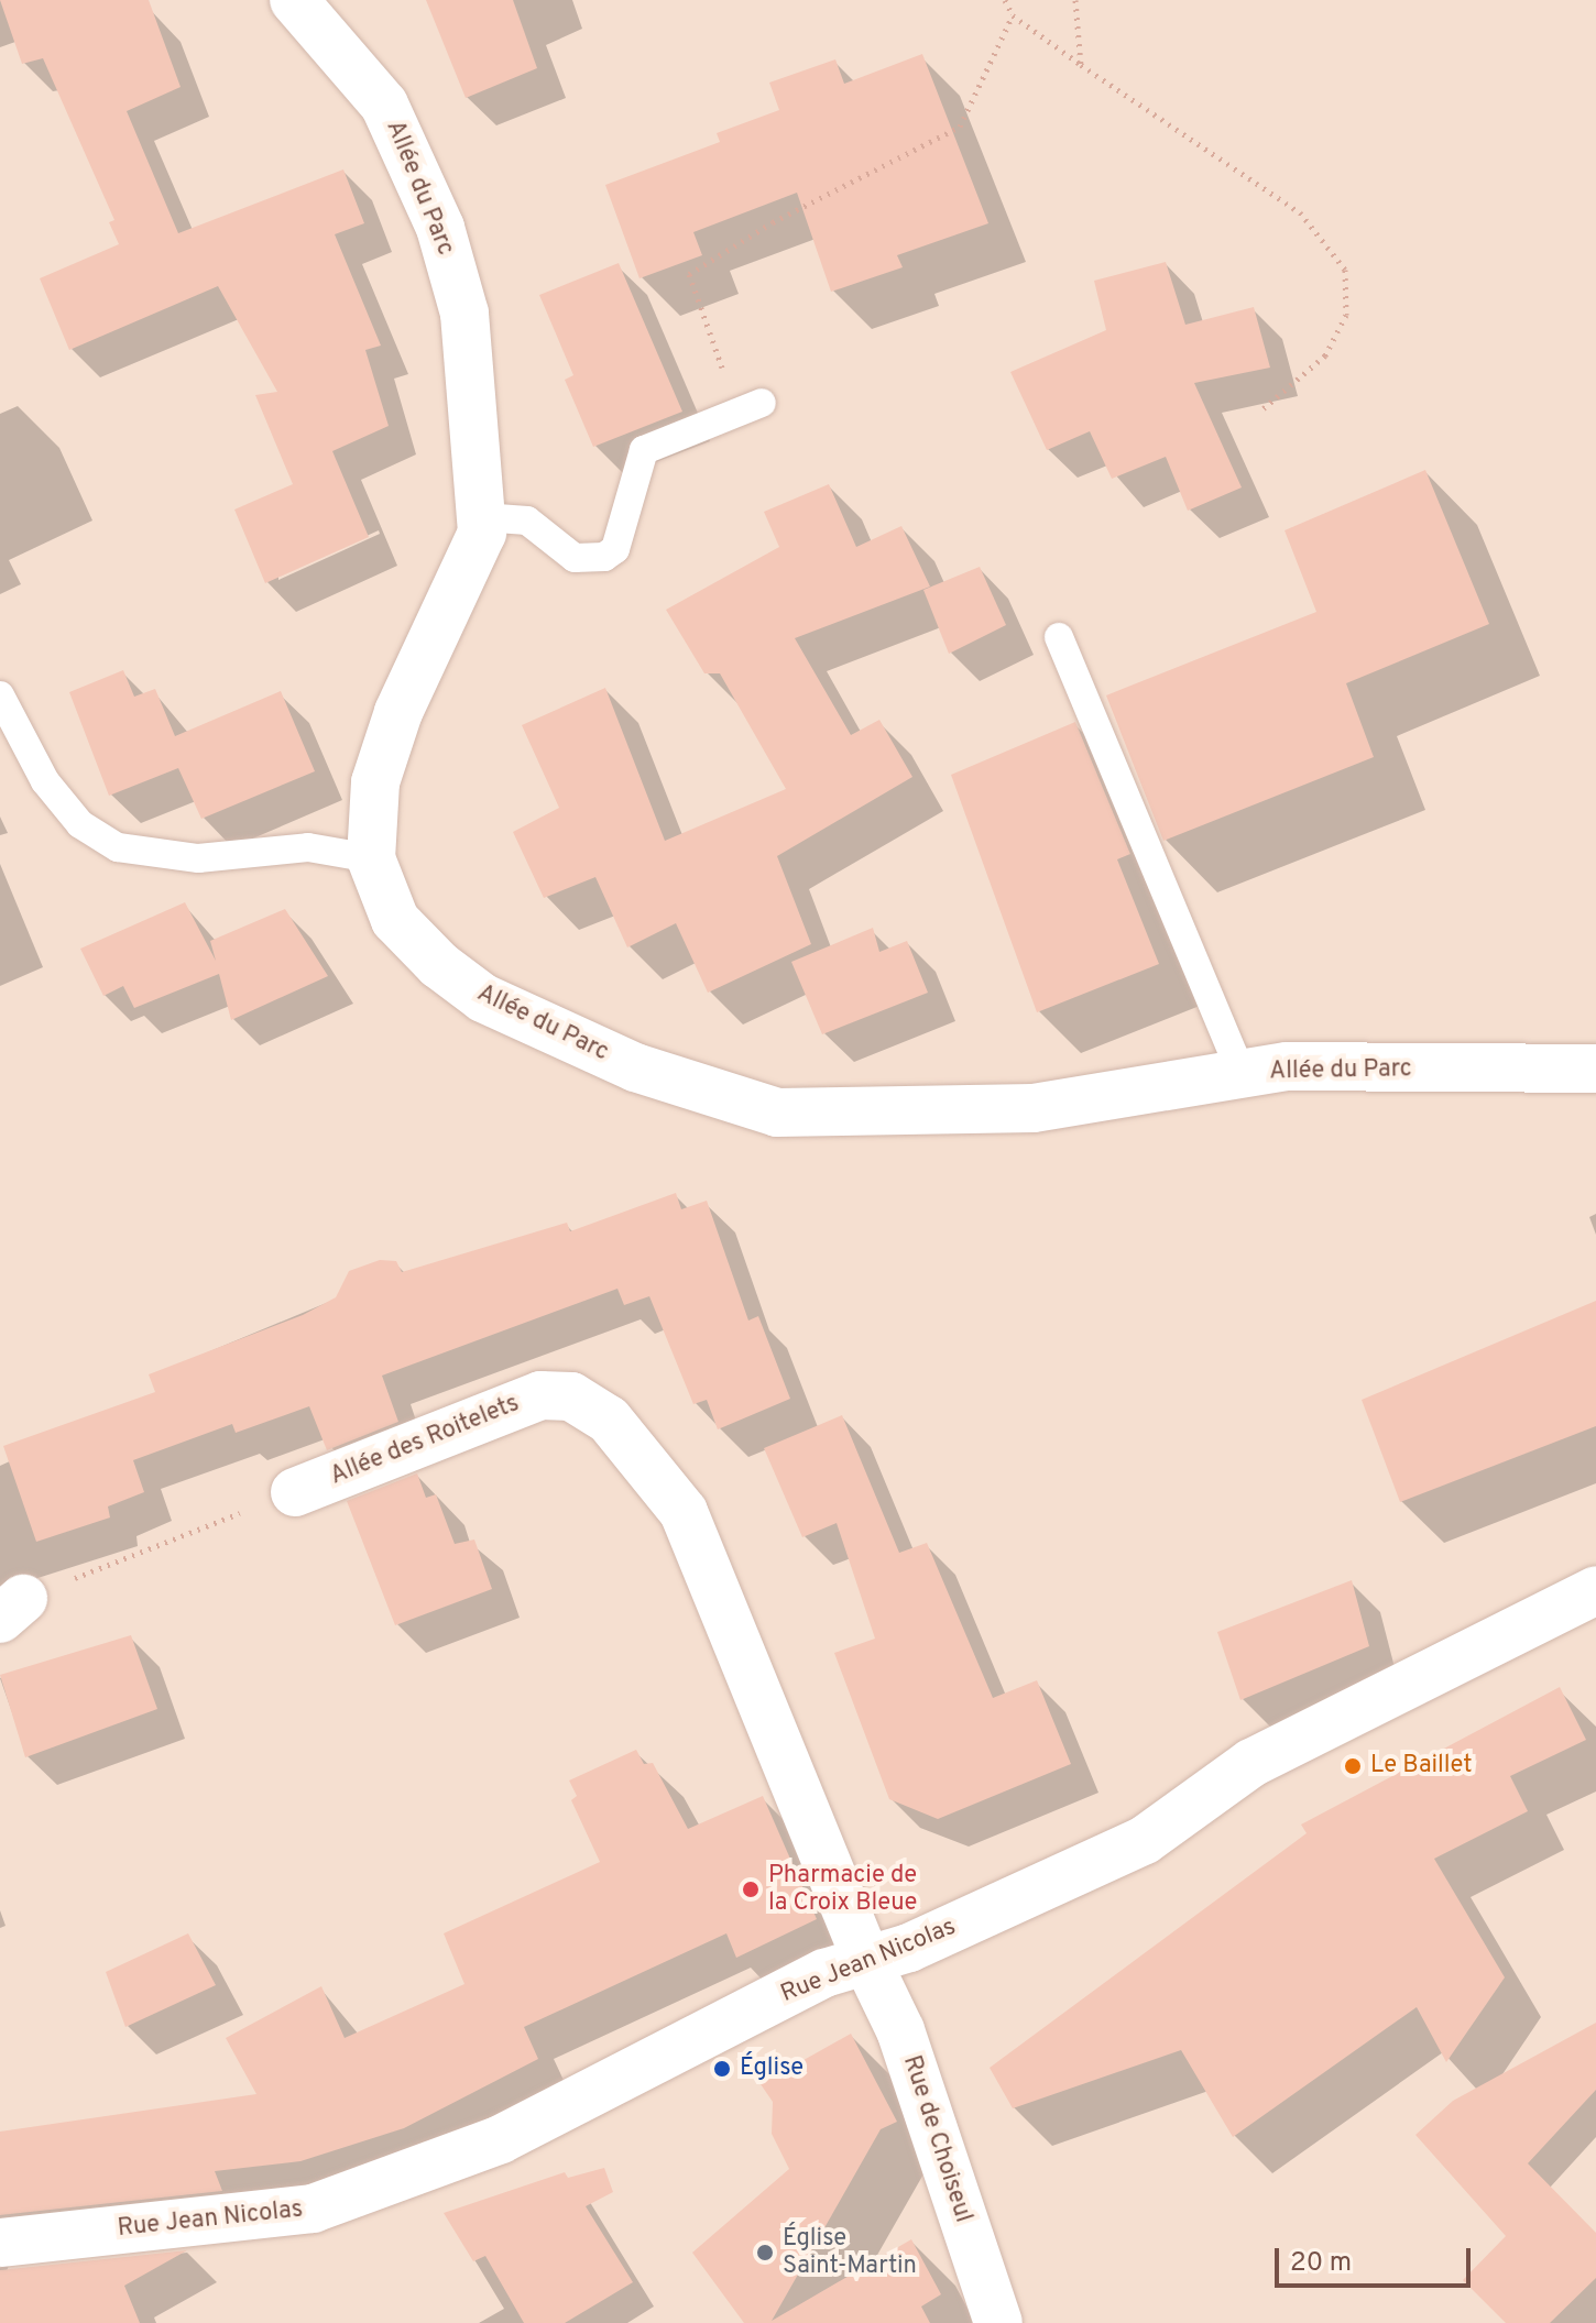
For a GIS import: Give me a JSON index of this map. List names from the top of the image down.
{
  "streets": {
    "street": [
      "Allée du Parc",
      "Allée des Roitelets",
      "Rue Jean Nicolas",
      "Rue de Choiseul"
    ]
  },
  "crossings": [
    ["Allée des Roitelets", "Rue Jean Nicolas"],
    ["Allée des Roitelets", "Rue de Choiseul"],
    ["Rue Jean Nicolas", "Rue de Choiseul"]
  ],
  "places": [
    "Le Baillet",
    "Pharmacie de la Croix Bleue",
    "Église",
    "Église Saint-Martin"
  ],
  "scale_bar": "20 m"
}
